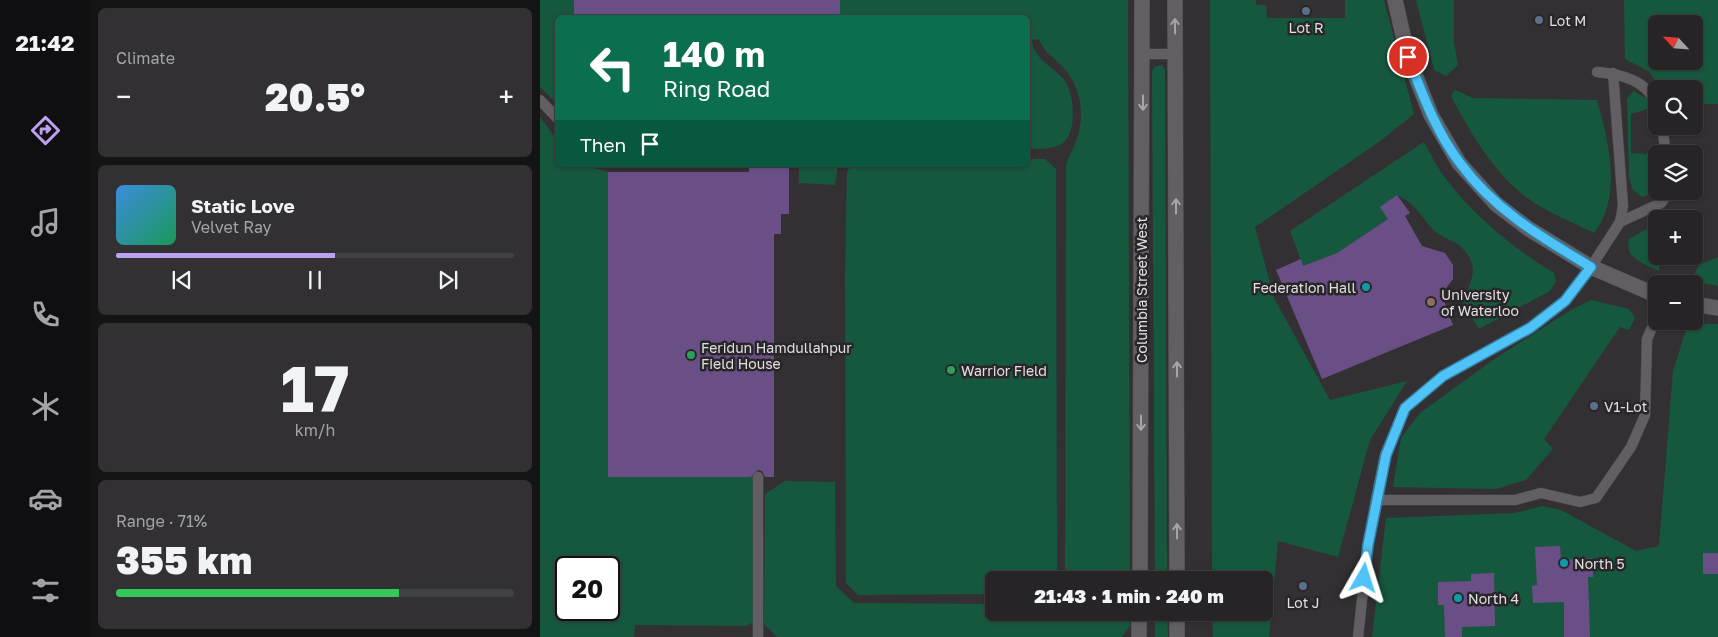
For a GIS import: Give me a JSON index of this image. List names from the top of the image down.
{
  "streets": {
    "main road": ["Columbia Street West"]
  },
  "places": [
    "Lot R",
    "Lot M",
    "Federation Hall",
    "University of Waterloo",
    "Feridun Hamdullahpur Field House",
    "Warrior Field",
    "V1-Lot",
    "North 5",
    "Lot J",
    "North 4"
  ],
  "north": "top left",
  "page": {
    "tabs": "21:42",
    "tile": [
      "Climate",
      ["17", "km/h"],
      ["Range · 71%", "355 km"]
    ],
    "map_buttons": ["+", "−"],
    "turn": ["140 m", "Ring Road"],
    "heat": ["−", "20.5°", "+"],
    "then": "Then",
    "song": ["Static Love", "Velvet Ray"],
    "limit": "20",
    "trip": "21:43 · 1 min · 240 m"
  }
}
